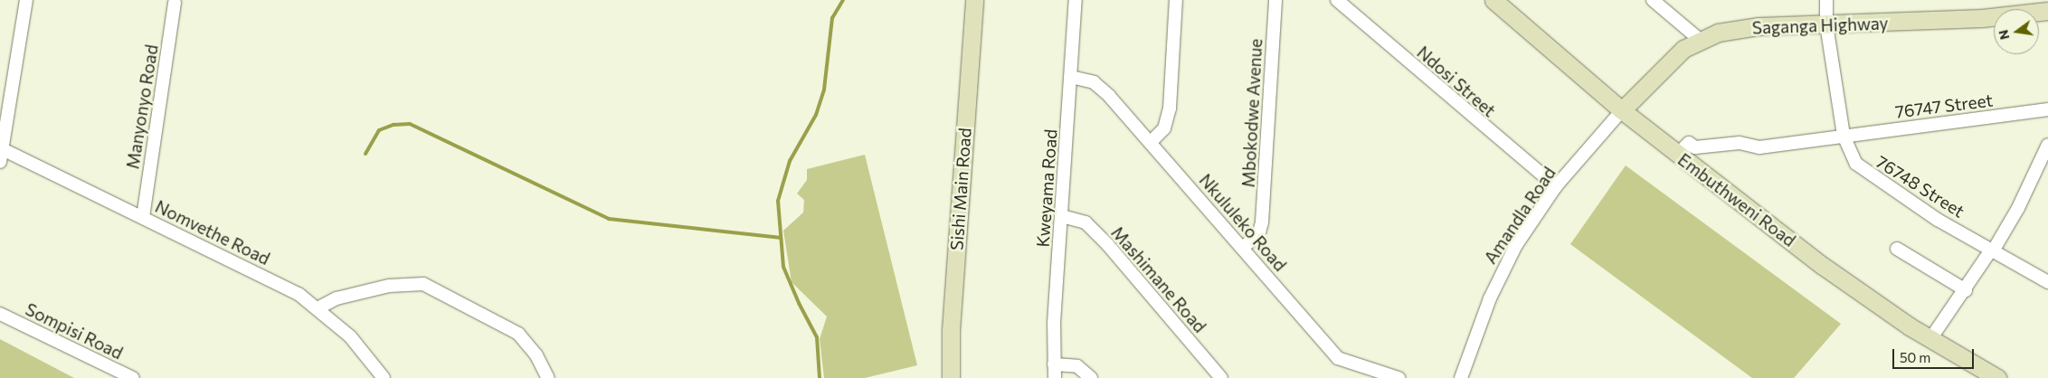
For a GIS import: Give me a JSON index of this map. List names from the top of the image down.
{
  "streets": {
    "street": [
      "Saganga Highway",
      "Ndosi Street",
      "76747 Street",
      "Manyonyo Road",
      "Mbokodwe Avenue",
      "76748 Street",
      "Kweyama Road",
      "Sishi Main Road",
      "Embuthweni Road",
      "Amandla Road",
      "Nkululeko Road",
      "Nomvethe Road",
      "Mashimane Road",
      "Sompisi Road"
    ]
  },
  "crossings": [
    ["Saganga Highway", "Embuthweni Road"],
    ["Saganga Highway", "Amandla Road"],
    ["Ndosi Street", "Amandla Road"],
    ["76747 Street", "76748 Street"],
    ["76747 Street", "Embuthweni Road"],
    ["Manyonyo Road", "Nomvethe Road"],
    ["Mbokodwe Avenue", "Nkululeko Road"],
    ["Kweyama Road", "Nkululeko Road"],
    ["Kweyama Road", "Mashimane Road"],
    ["Embuthweni Road", "Amandla Road"]
  ],
  "scale_bar": "50 m",
  "north": "left"
}
